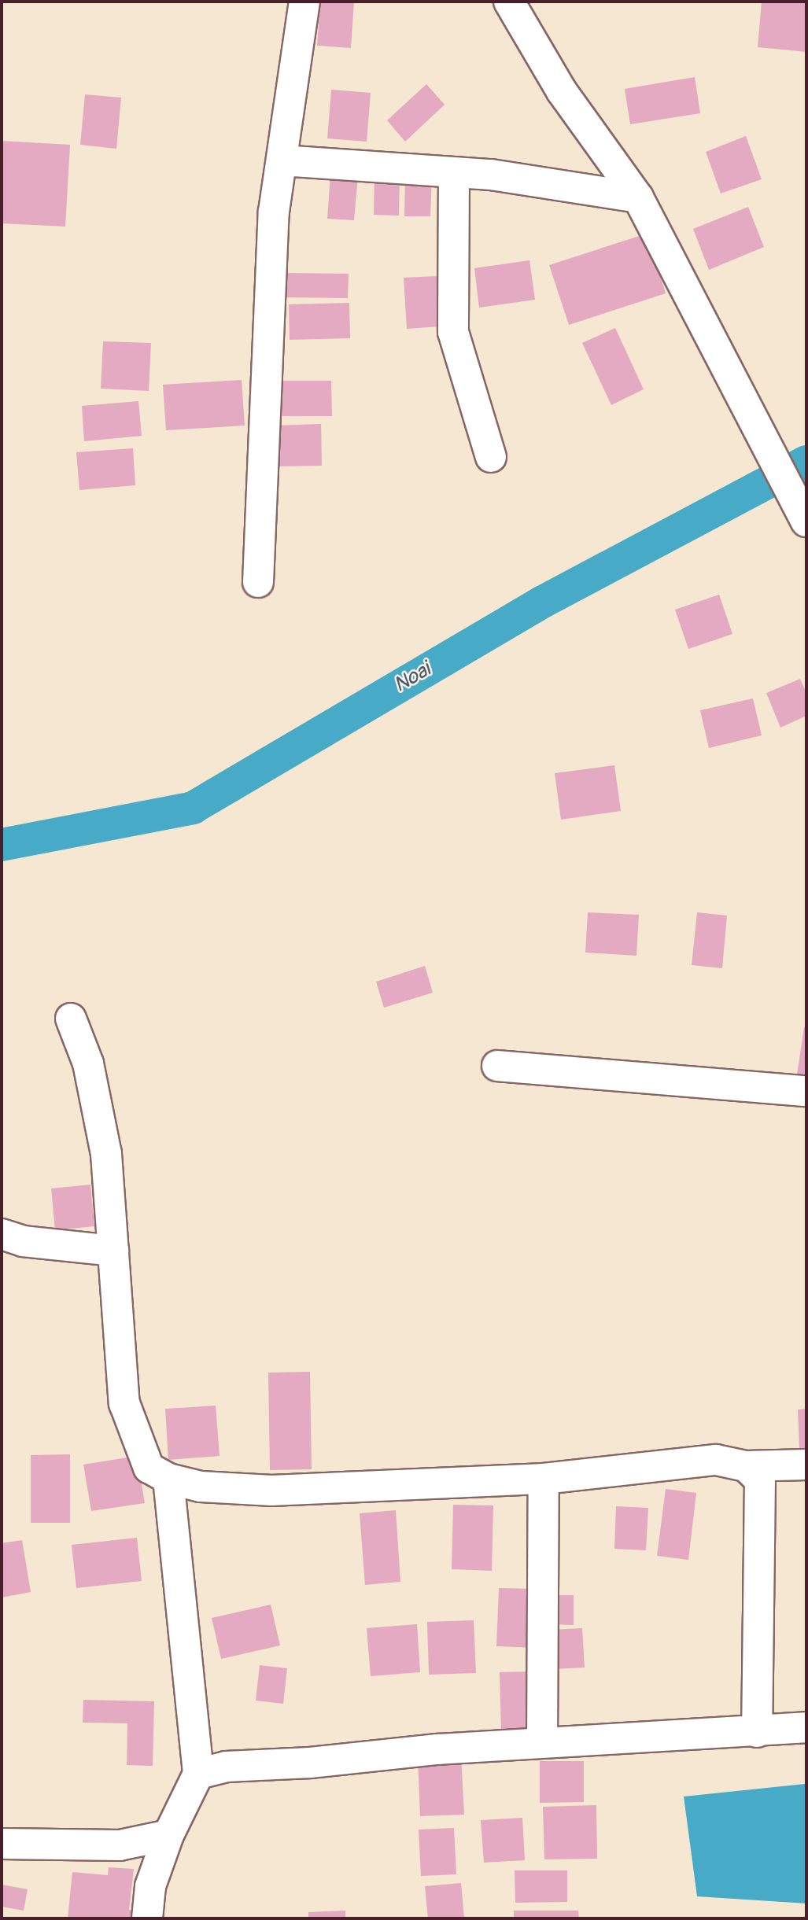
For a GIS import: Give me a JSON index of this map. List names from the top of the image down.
{
  "water": ["Noai"]
}
